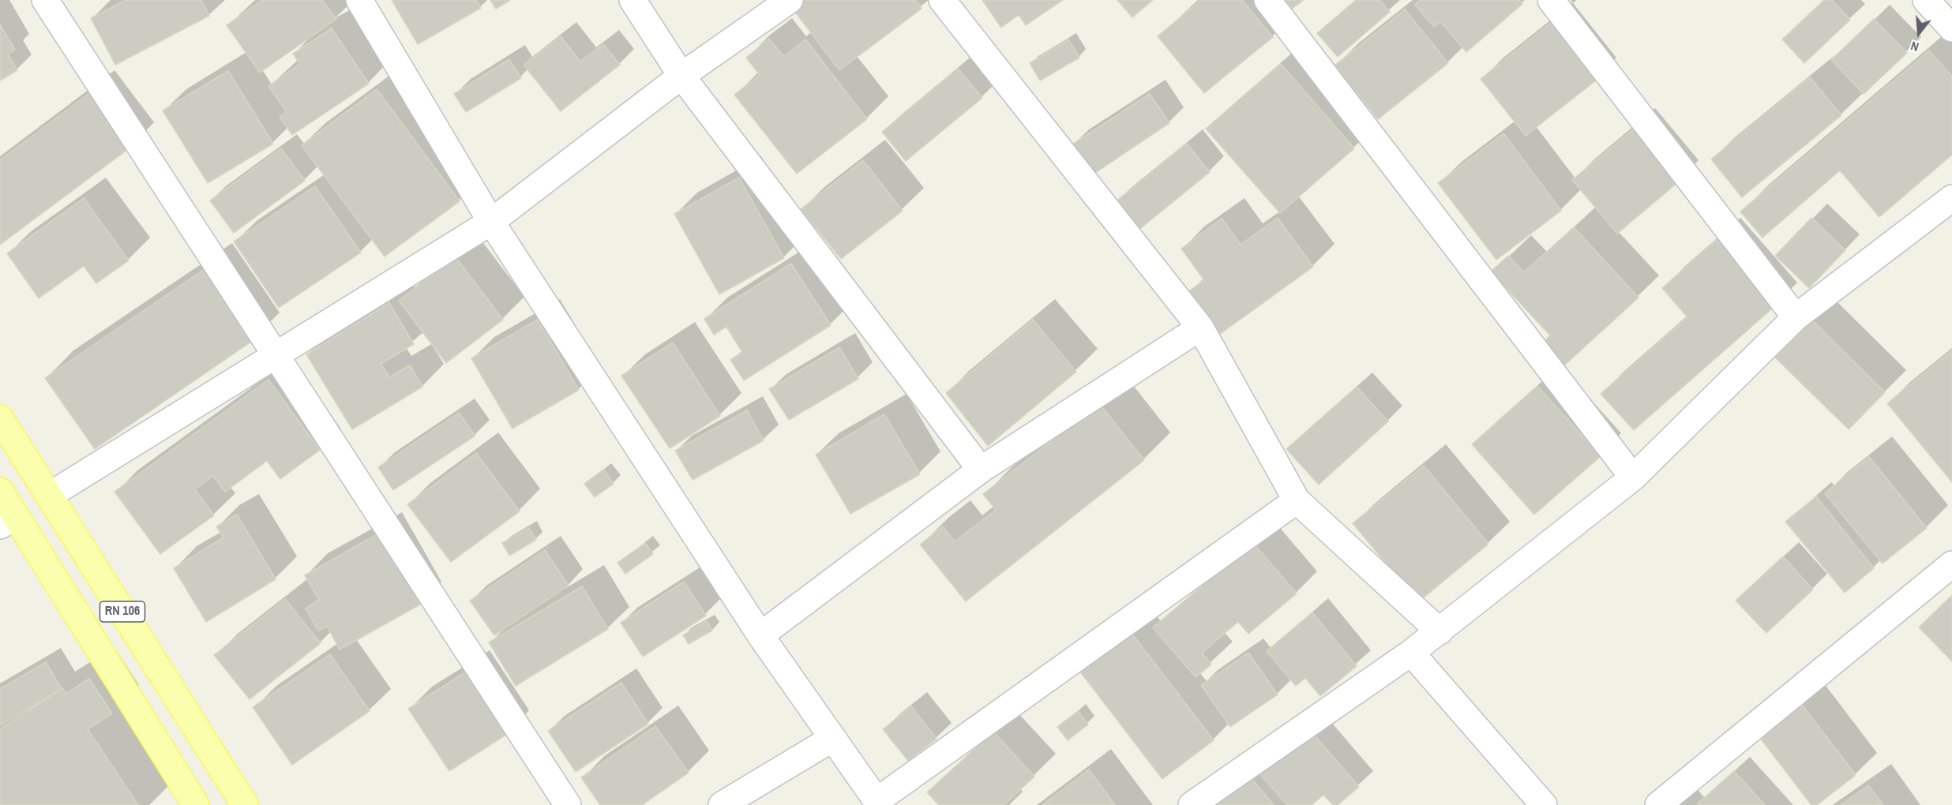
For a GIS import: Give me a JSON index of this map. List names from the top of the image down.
{
  "streets": {
    "main road": ["RN 106"]
  },
  "north": "bottom"
}
